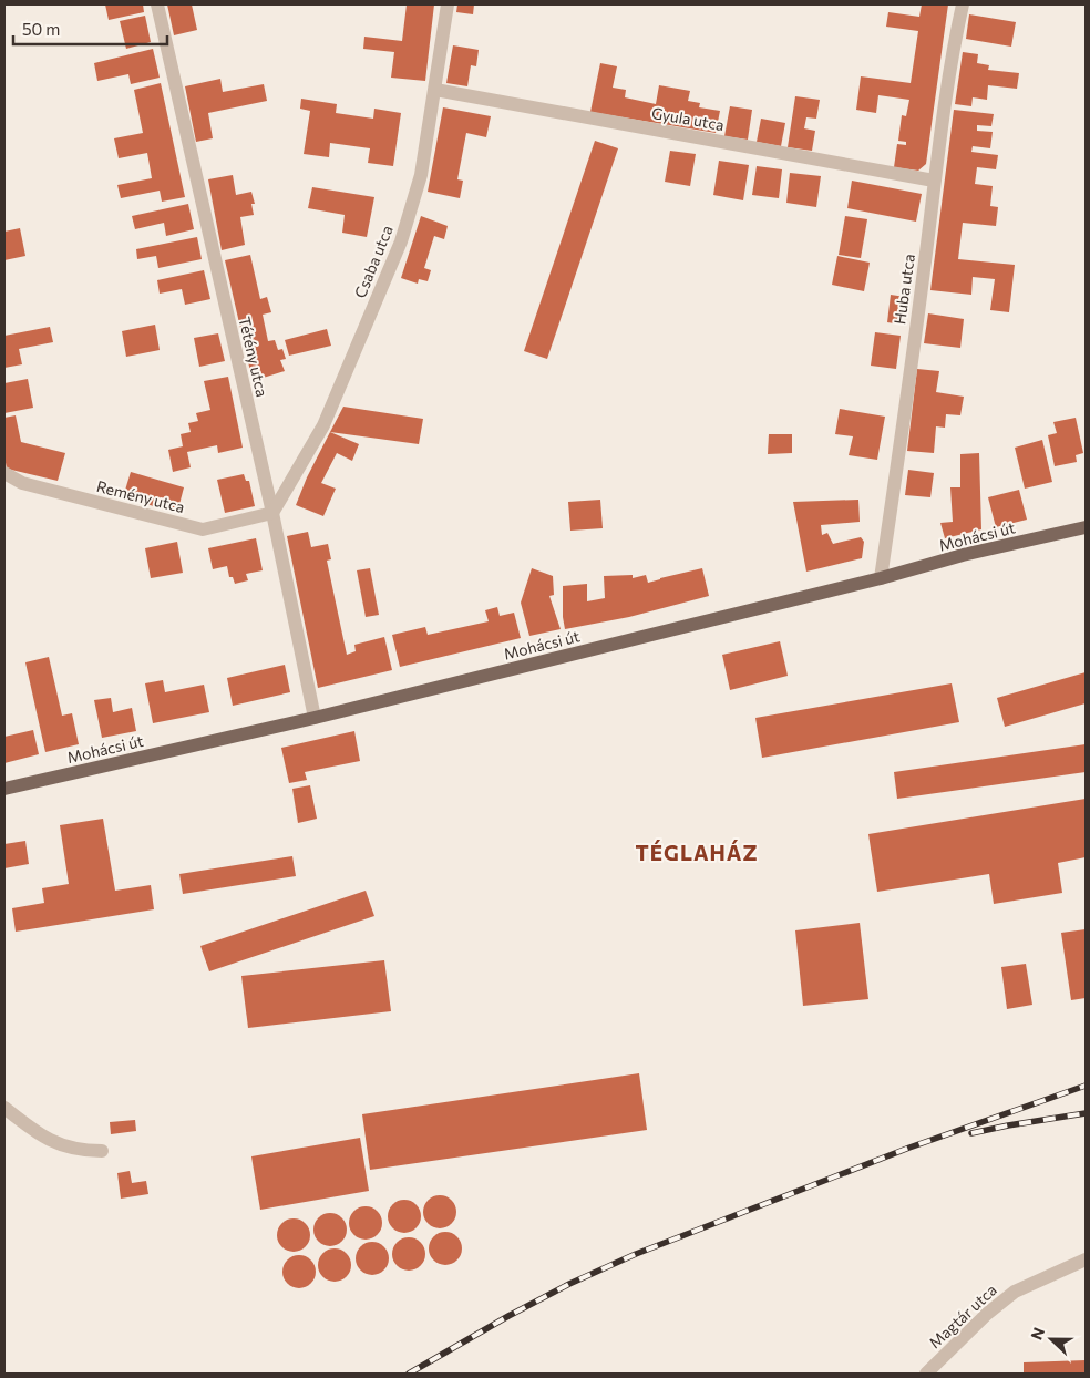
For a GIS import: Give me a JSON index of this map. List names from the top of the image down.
{
  "streets": {
    "main road": ["Mohácsi út"],
    "street": [
      "Gyula utca",
      "Csaba utca",
      "Huba utca",
      "Tétény utca",
      "Remény utca",
      "Magtár utca"
    ]
  },
  "crossings": [
    ["Gyula utca", "Csaba utca"],
    ["Gyula utca", "Huba utca"],
    ["Csaba utca", "Tétény utca"],
    ["Csaba utca", "Remény utca"],
    ["Huba utca", "Mohácsi út"],
    ["Tétény utca", "Remény utca"],
    ["Tétény utca", "Mohácsi út"]
  ],
  "districts": ["TÉGLAHÁZ"],
  "scale_bar": "50 m",
  "north": "left"
}
